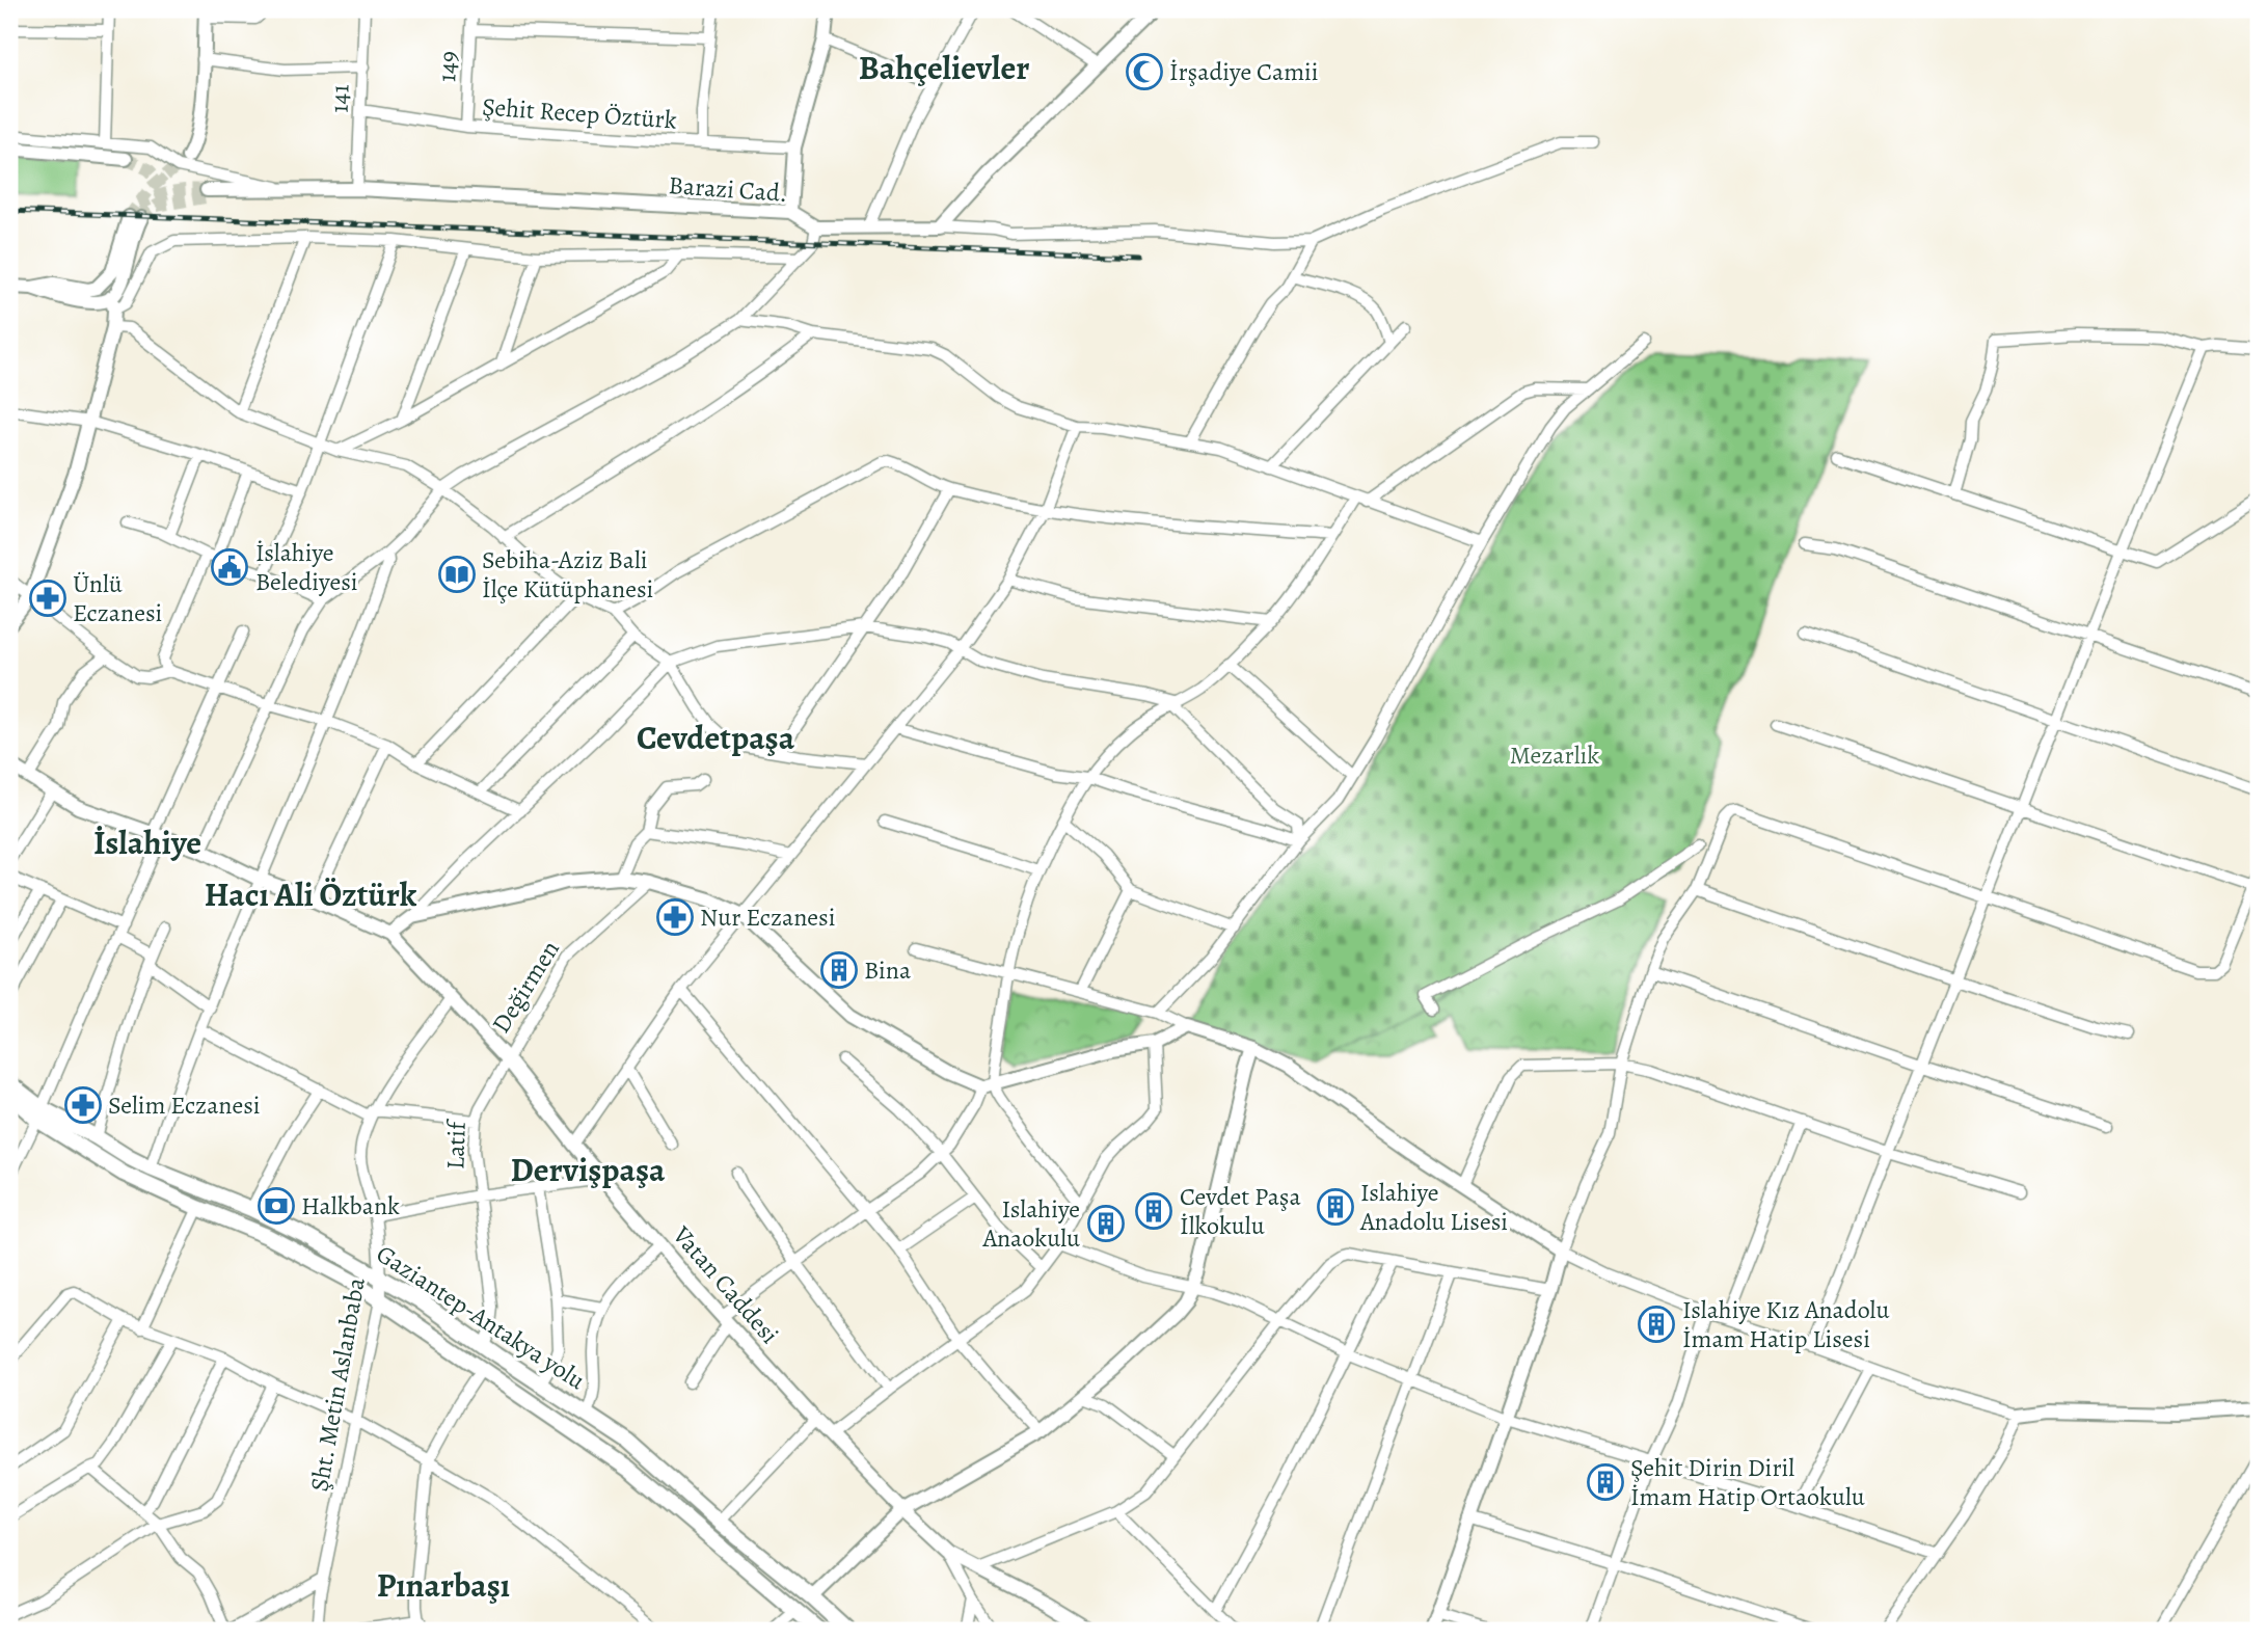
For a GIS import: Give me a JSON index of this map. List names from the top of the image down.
{
  "streets": {
    "main road": ["Gaziantep-Antakya yolu"],
    "street": [
      "149",
      "141",
      "Şehit Recep Öztürk",
      "Barazi Cad.",
      "Değirmen",
      "Latif",
      "Vatan Caddesi",
      "Şht. Metin Aslanbaba"
    ]
  },
  "crossings": [
    ["149", "Şehit Recep Öztürk"],
    ["141", "Şehit Recep Öztürk"],
    ["141", "Barazi Cad."],
    ["Değirmen", "Latif"],
    ["Değirmen", "Vatan Caddesi"],
    ["Latif", "Vatan Caddesi"],
    ["Latif", "Gaziantep-Antakya yolu"],
    ["Vatan Caddesi", "Şht. Metin Aslanbaba"],
    ["Gaziantep-Antakya yolu", "Şht. Metin Aslanbaba"]
  ],
  "districts": [
    "Bahçelievler",
    "Cevdetpaşa",
    "İslahiye",
    "Hacı Ali Öztürk",
    "Dervişpaşa",
    "Pınarbaşı"
  ],
  "parks": ["Mezarlık"],
  "places": {
    "mosque": ["İrşadiye Camii"],
    "public building": ["İslahiye Belediyesi"],
    "library": ["Sebiha-Aziz Bali İlçe Kütüphanesi"],
    "pharmacy": ["Ünlü Eczanesi", "Nur Eczanesi", "Selim Eczanesi"],
    "building": [
      "Bina",
      "Islahiye Anadolu Lisesi",
      "Cevdet Paşa İlkokulu",
      "Islahiye Anaokulu",
      "Islahiye Kız Anadolu İmam Hatip Lisesi",
      "Şehit Dirin Diril İmam Hatip Ortaokulu"
    ],
    "bank": ["Halkbank"]
  }
}
